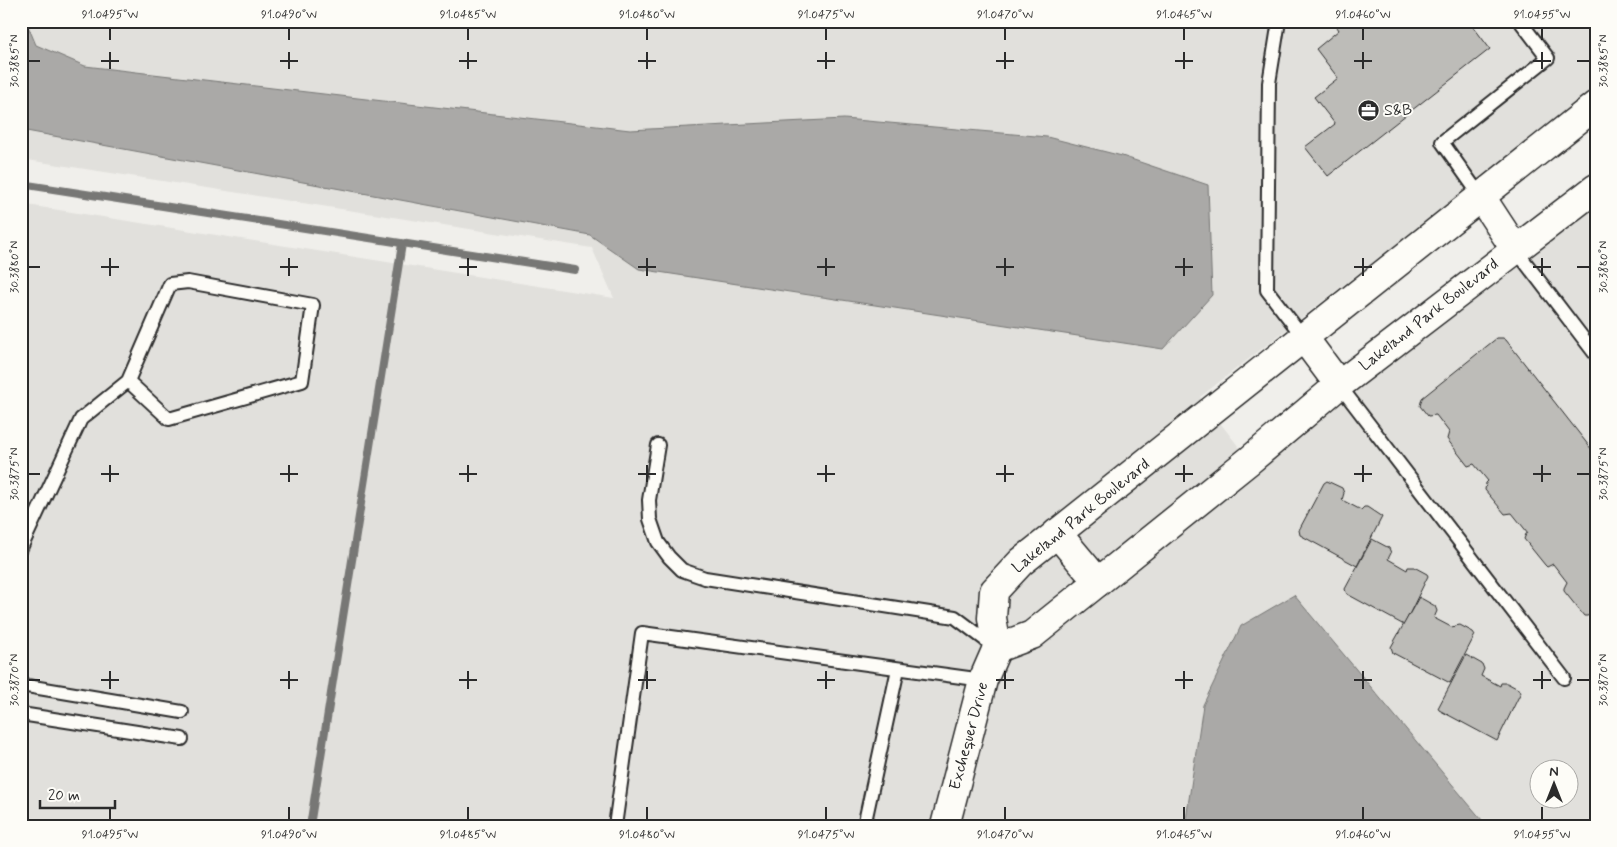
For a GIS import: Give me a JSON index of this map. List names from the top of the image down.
{
  "streets": {
    "street": ["Lakeland Park Boulevard", "Exchequer Drive"]
  },
  "crossings": [
    ["Lakeland Park Boulevard", "Exchequer Drive"]
  ],
  "places": {
    "office": ["S&B"]
  },
  "scale_bar": "20 m",
  "north": "top",
  "coordinates": [
    "91.0495°W",
    "91.0490°W",
    "91.0485°W",
    "91.0480°W",
    "91.0475°W",
    "91.0470°W",
    "91.0465°W",
    "91.0460°W",
    "91.0455°W",
    "30.3885°N",
    "30.3880°N",
    "30.3875°N",
    "30.3870°N"
  ]
}
